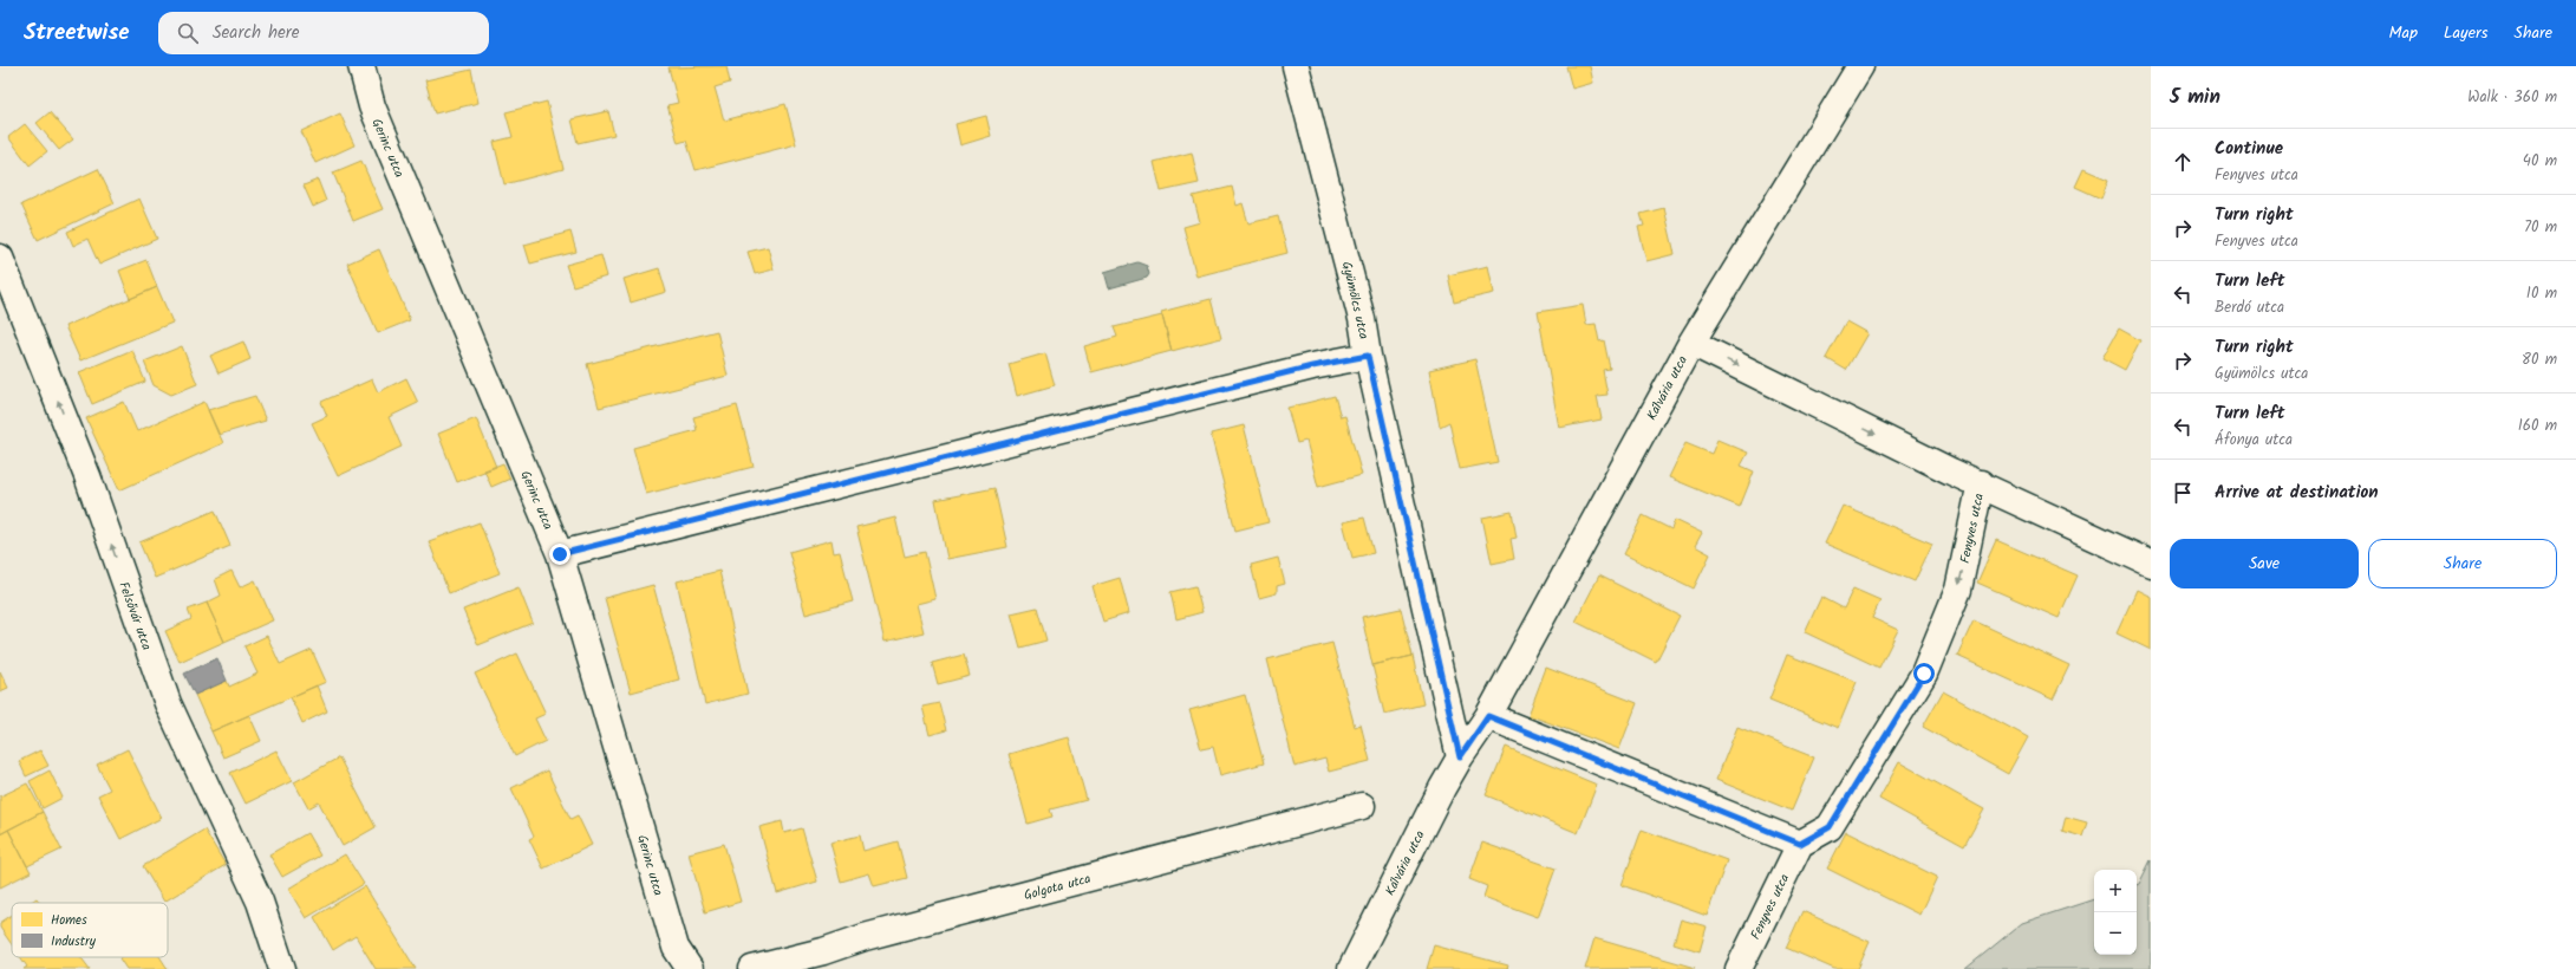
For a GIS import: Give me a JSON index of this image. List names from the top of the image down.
{
  "streets": {
    "street": [
      "Gerinc utca",
      "Gyümölcs utca",
      "Kálvária utca",
      "Fenyves utca",
      "Felsővár utca",
      "Golgota utca"
    ]
  },
  "crossings": [
    ["Gyümölcs utca", "Kálvária utca"],
    ["Kálvária utca", "Fenyves utca"]
  ],
  "one_way": ["Felsővár utca"],
  "legend": ["Homes", "Industry"],
  "page": {
    "header": "Streetwise",
    "search": "Search here",
    "nav": ["Map", "Layers", "Share"],
    "heading": ["5 min", "Walk · 360 m"],
    "list": [
      ["Continue", "Fenyves utca", "40 m"],
      ["Turn right", "Fenyves utca", "70 m"],
      ["Turn left", "Berdó utca", "10 m"],
      ["Turn right", "Gyümölcs utca", "80 m"],
      ["Turn left", "Áfonya utca", "160 m"],
      "Arrive at destination"
    ],
    "buttons": ["Save", "Share"],
    "map_buttons": ["+", "−"]
  }
}
